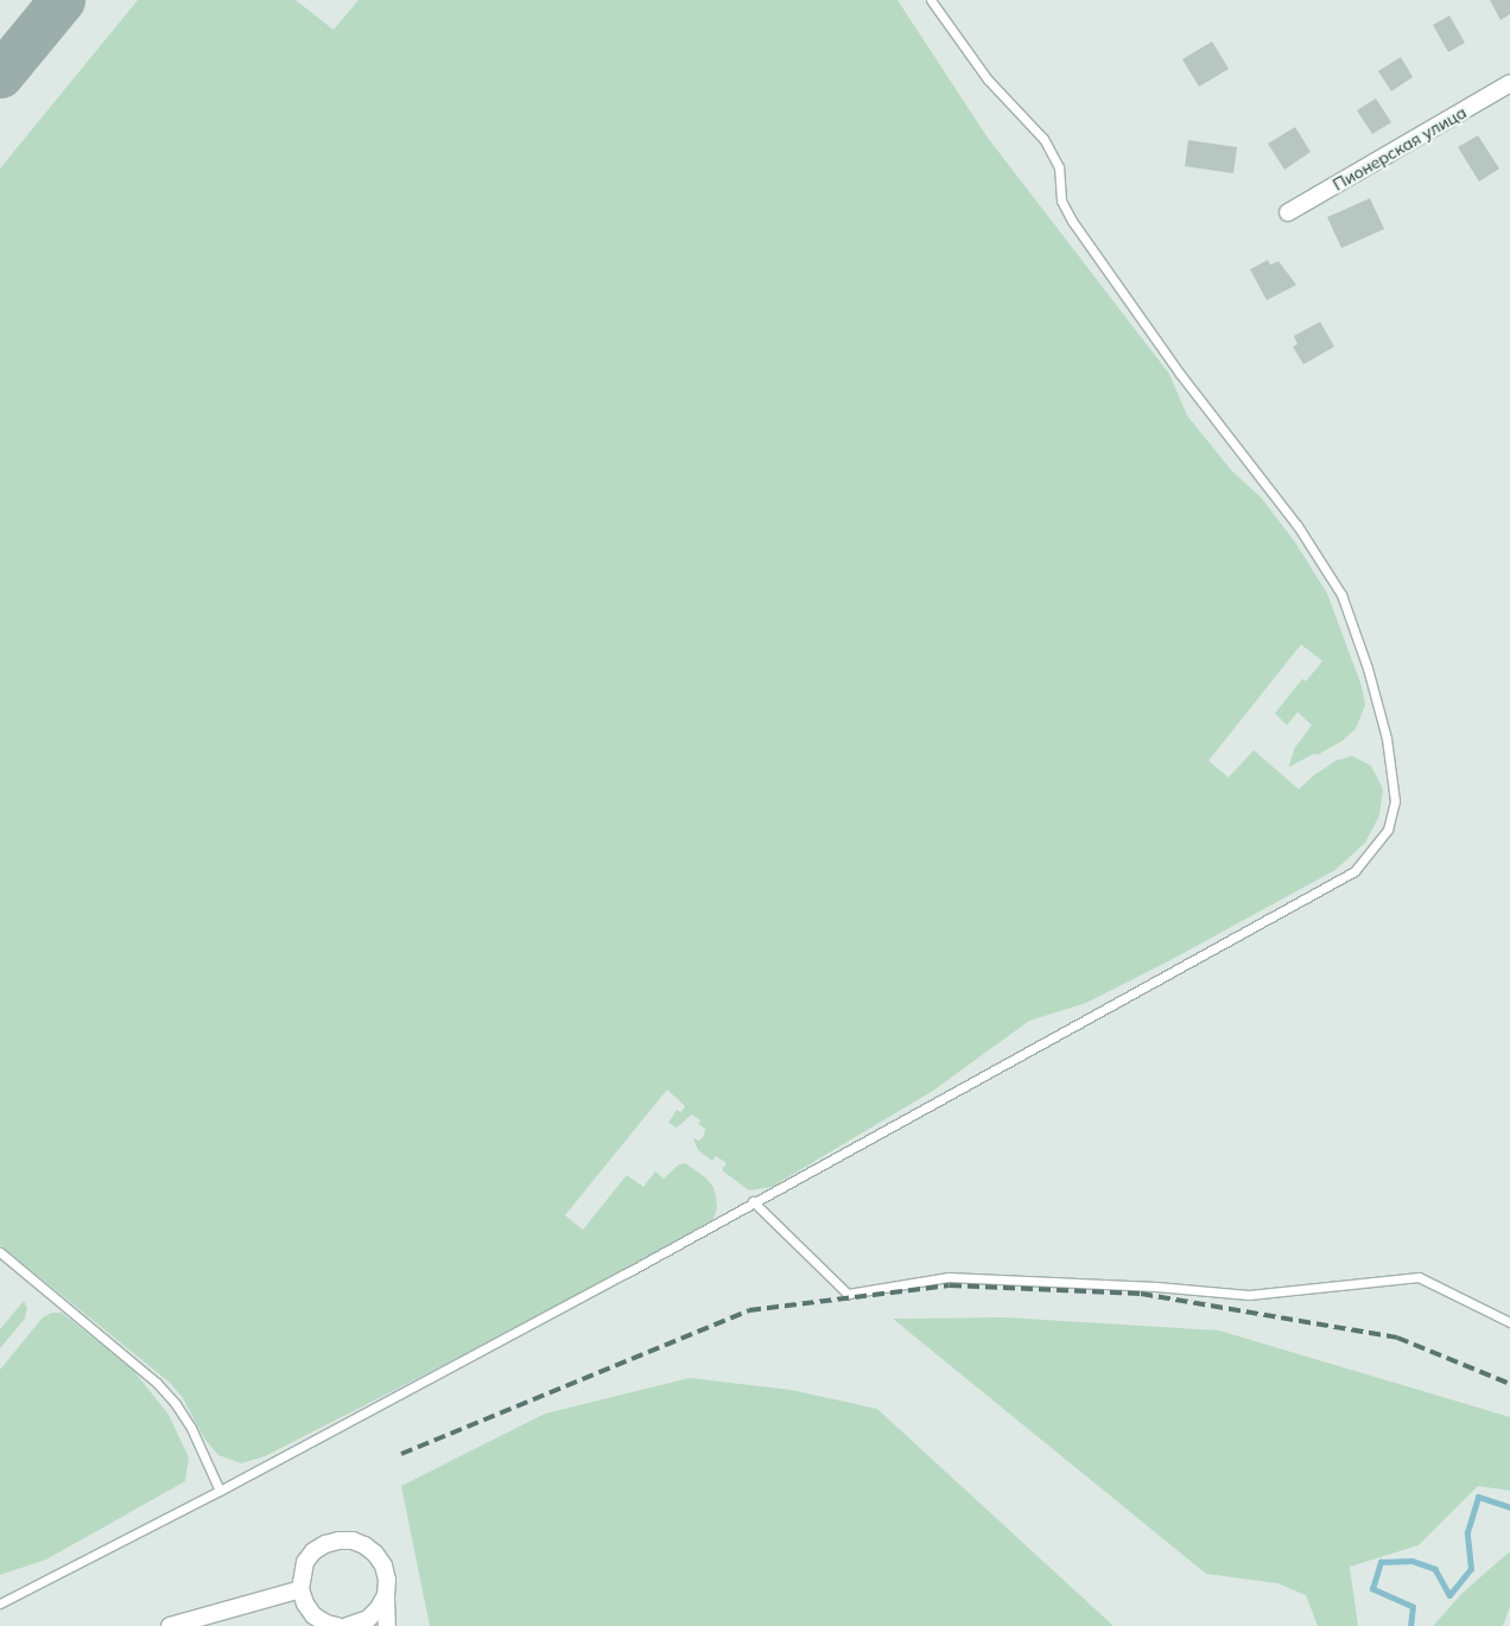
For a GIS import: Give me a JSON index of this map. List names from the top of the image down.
{
  "streets": {
    "street": ["Пионерская улица"]
  }
}
